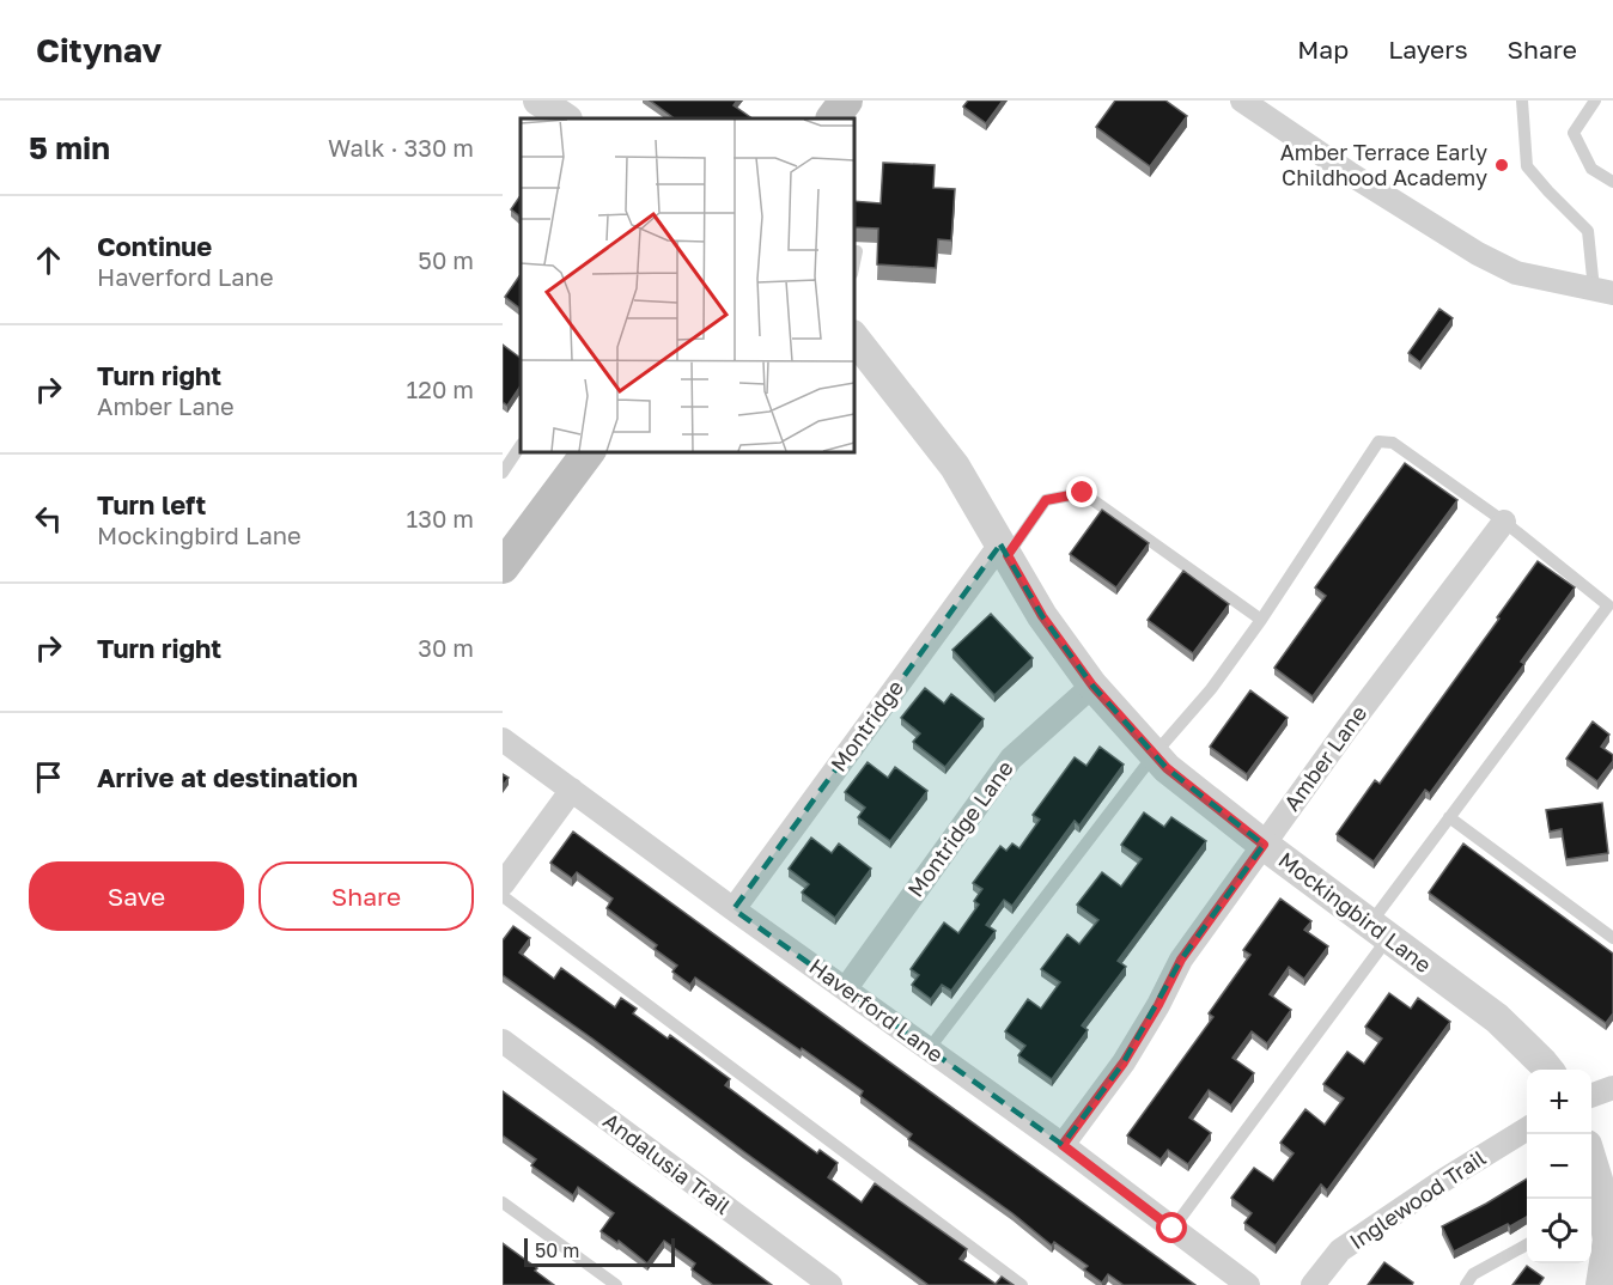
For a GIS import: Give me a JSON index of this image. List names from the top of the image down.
{
  "streets": {
    "street": [
      "Montridge",
      "Amber Lane",
      "Montridge Lane",
      "Mockingbird Lane",
      "Haverford Lane",
      "Andalusia Trail",
      "Inglewood Trail"
    ]
  },
  "crossings": [
    ["Montridge", "Mockingbird Lane"],
    ["Montridge", "Haverford Lane"],
    ["Amber Lane", "Mockingbird Lane"],
    ["Amber Lane", "Haverford Lane"],
    ["Montridge Lane", "Mockingbird Lane"],
    ["Montridge Lane", "Haverford Lane"]
  ],
  "places": ["Amber Terrace Early Childhood Academy"],
  "scale_bar": "50 m",
  "page": {
    "header": "Citynav",
    "nav": ["Map", "Layers", "Share"],
    "heading": ["5 min", "Walk · 330 m"],
    "list": [
      ["Continue", "Haverford Lane", "50 m"],
      ["Turn right", "Amber Lane", "120 m"],
      ["Turn left", "Mockingbird Lane", "130 m"],
      ["Turn right", "30 m"],
      "Arrive at destination"
    ],
    "buttons": ["Save", "Share"],
    "map_buttons": ["+", "−"],
    "scale": "50 m"
  }
}
